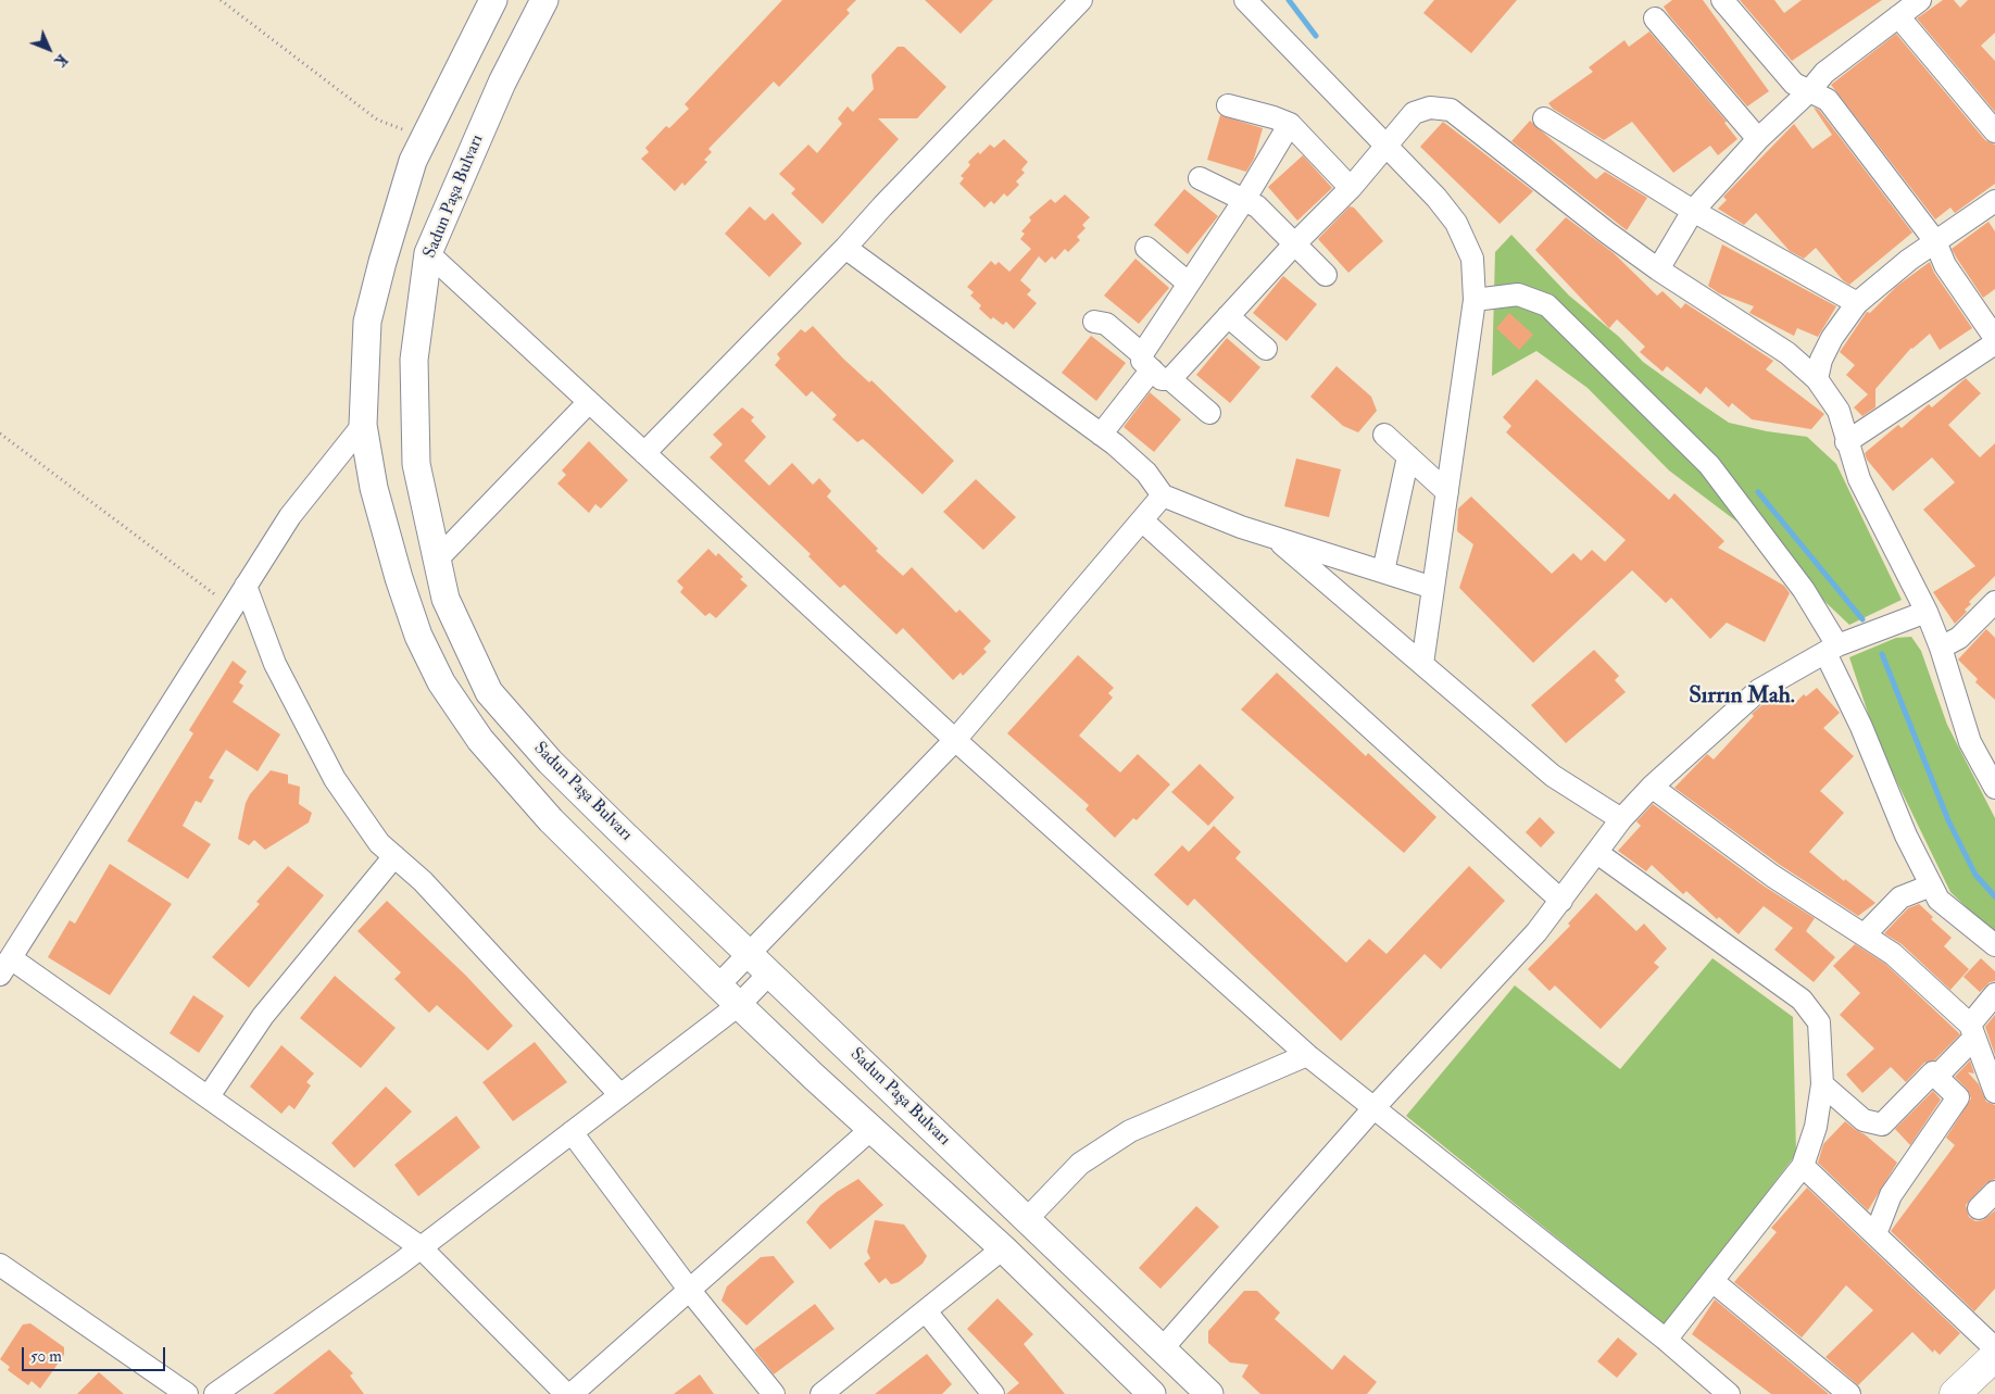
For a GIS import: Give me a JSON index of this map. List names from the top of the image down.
{
  "streets": {
    "main road": ["Sadun Paşa Bulvarı"]
  },
  "districts": ["Sırrın Mah."],
  "scale_bar": "50 m",
  "north": "bottom right"
}
